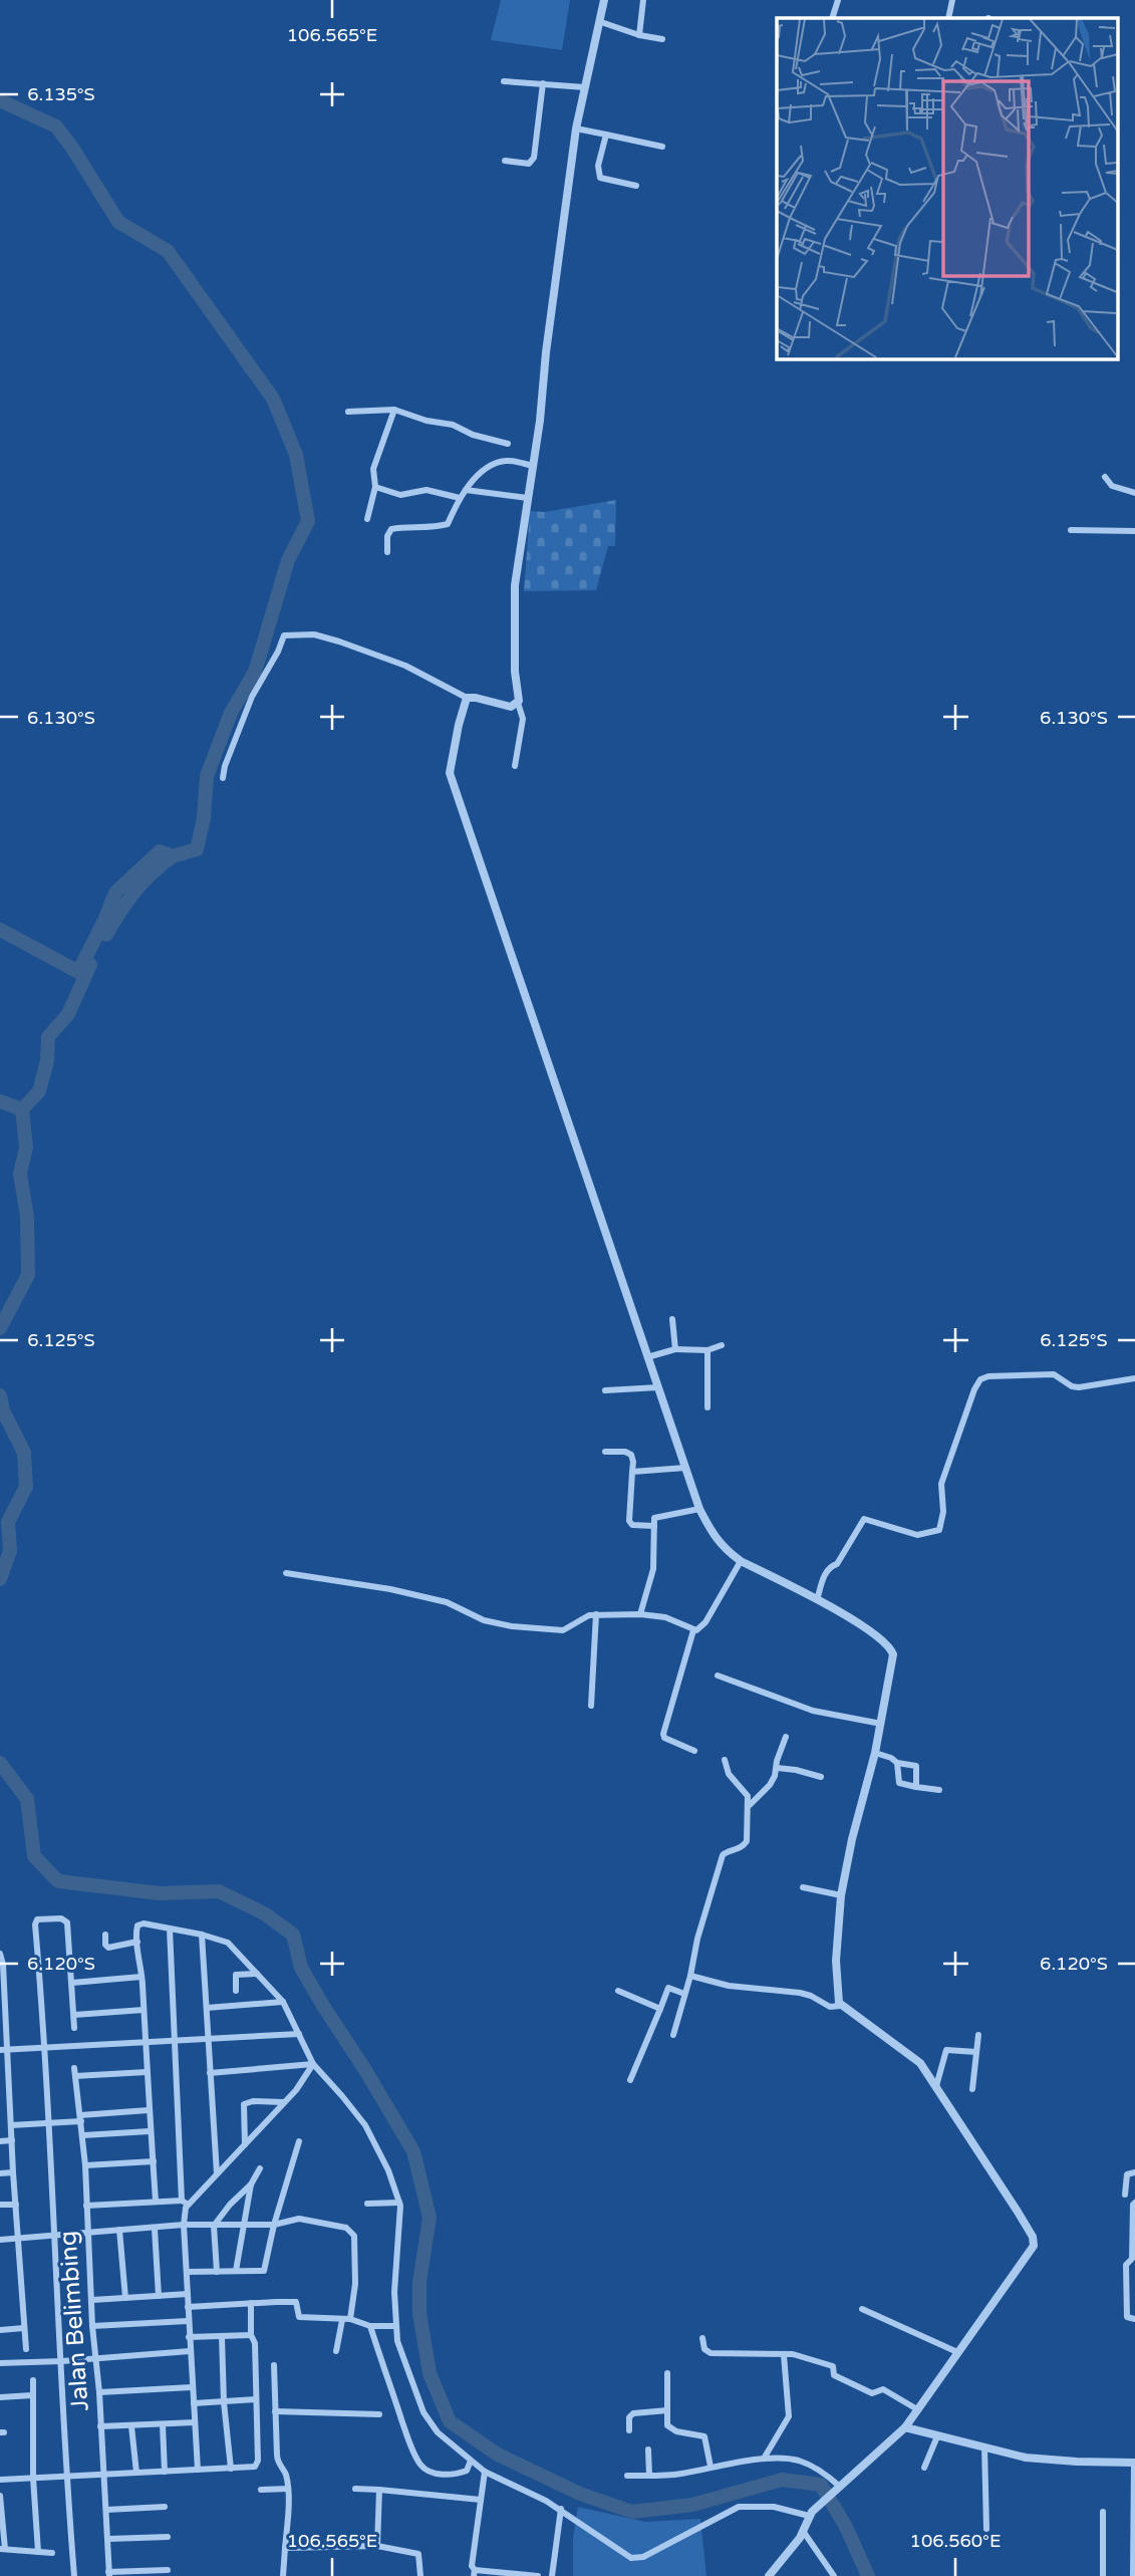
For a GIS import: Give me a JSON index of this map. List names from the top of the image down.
{
  "streets": {
    "street": ["Jalan Belimbing"]
  },
  "coordinates": [
    "106.565°E",
    "6.135°S",
    "6.130°S",
    "6.125°S",
    "6.120°S",
    "106.560°E"
  ]
}
